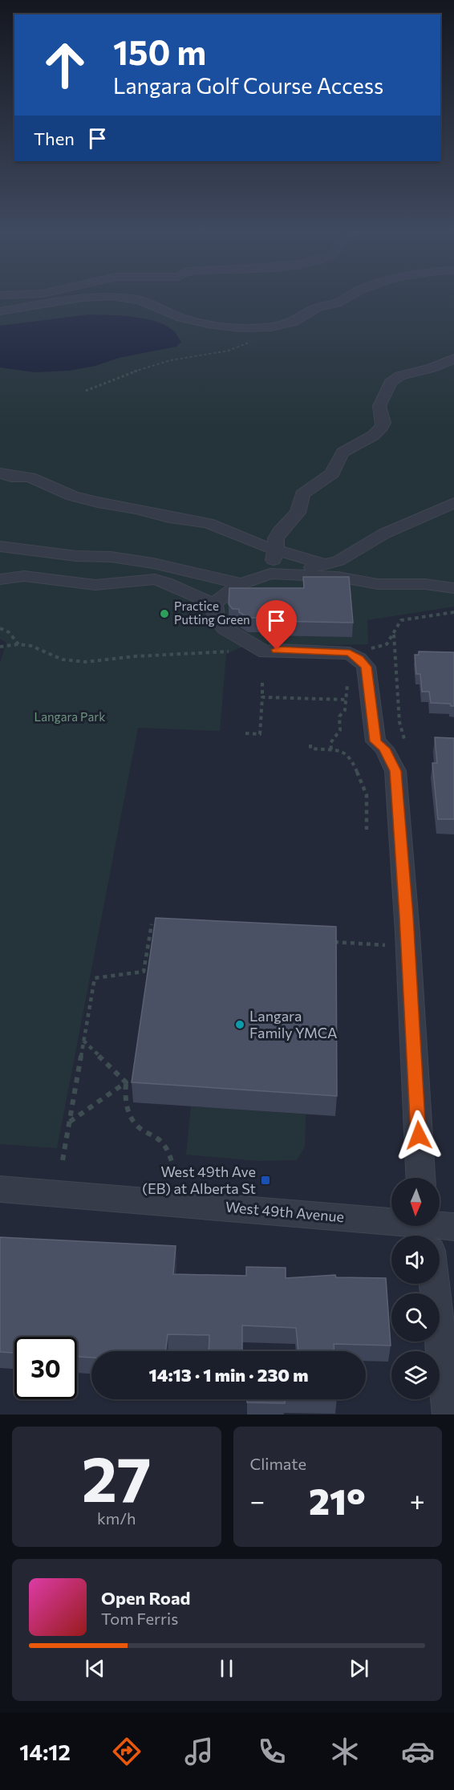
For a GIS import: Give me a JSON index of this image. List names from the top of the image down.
{
  "streets": {
    "street": ["West 49th Avenue"]
  },
  "parks": ["Langara Park"],
  "places": {
    "other": ["Practice Putting Green", "Langara Family YMCA"],
    "transit": ["West 49th Ave (EB) at Alberta St"]
  },
  "north": "bottom",
  "page": {
    "turn": ["150 m", "Langara Golf Course Access"],
    "then": "Then",
    "limit": "30",
    "trip": "14:13 · 1 min · 230 m",
    "tile": [
      ["27", "km/h"],
      "Climate"
    ],
    "heat": ["−", "21°", "+"],
    "song": ["Open Road", "Tom Ferris"],
    "tabs": "14:12"
  }
}
